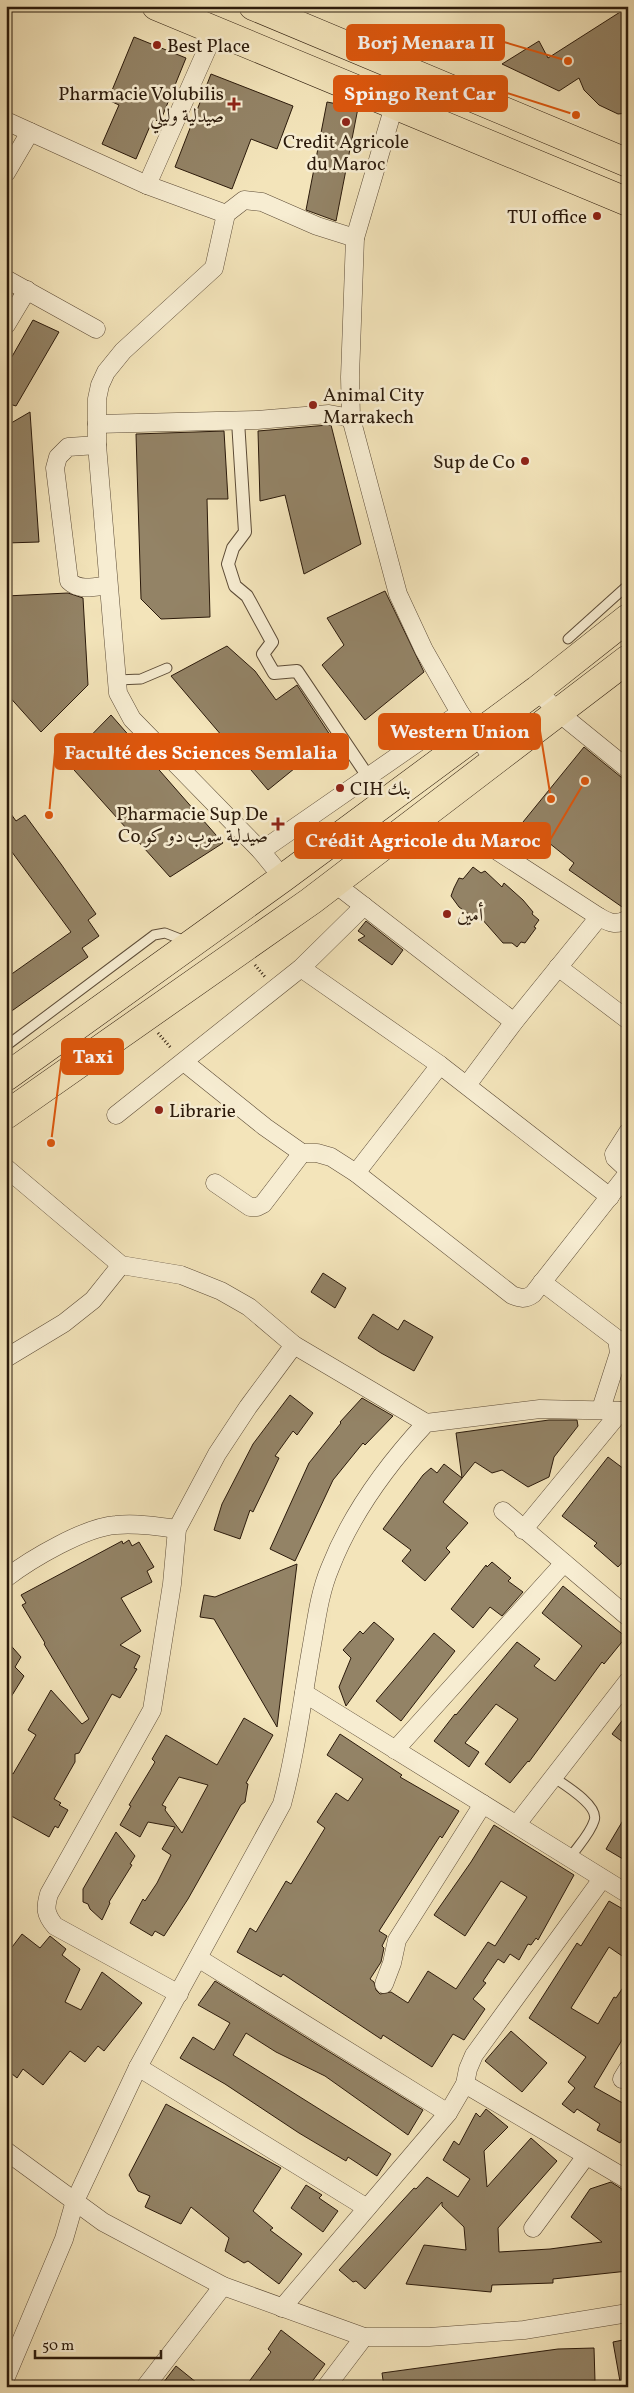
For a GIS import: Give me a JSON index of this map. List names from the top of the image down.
{
  "places": {
    "other": [
      "Best Place",
      "Borj Menara II",
      "Spingo Rent Car",
      "Credit Agricole du Maroc",
      "TUI office",
      "Animal City Marrakech",
      "Sup de Co",
      "Crédit Agricole du Maroc",
      "CIH بنك",
      "Western Union",
      "Faculté des Sciences Semlalia",
      "أمين",
      "Librarie",
      "Taxi"
    ],
    "health": ["Pharmacie Volubilis صيدلية وليلي", "Pharmacie Sup De Co صيدلية سوب دو كو"]
  },
  "scale_bar": "50 m"
}
